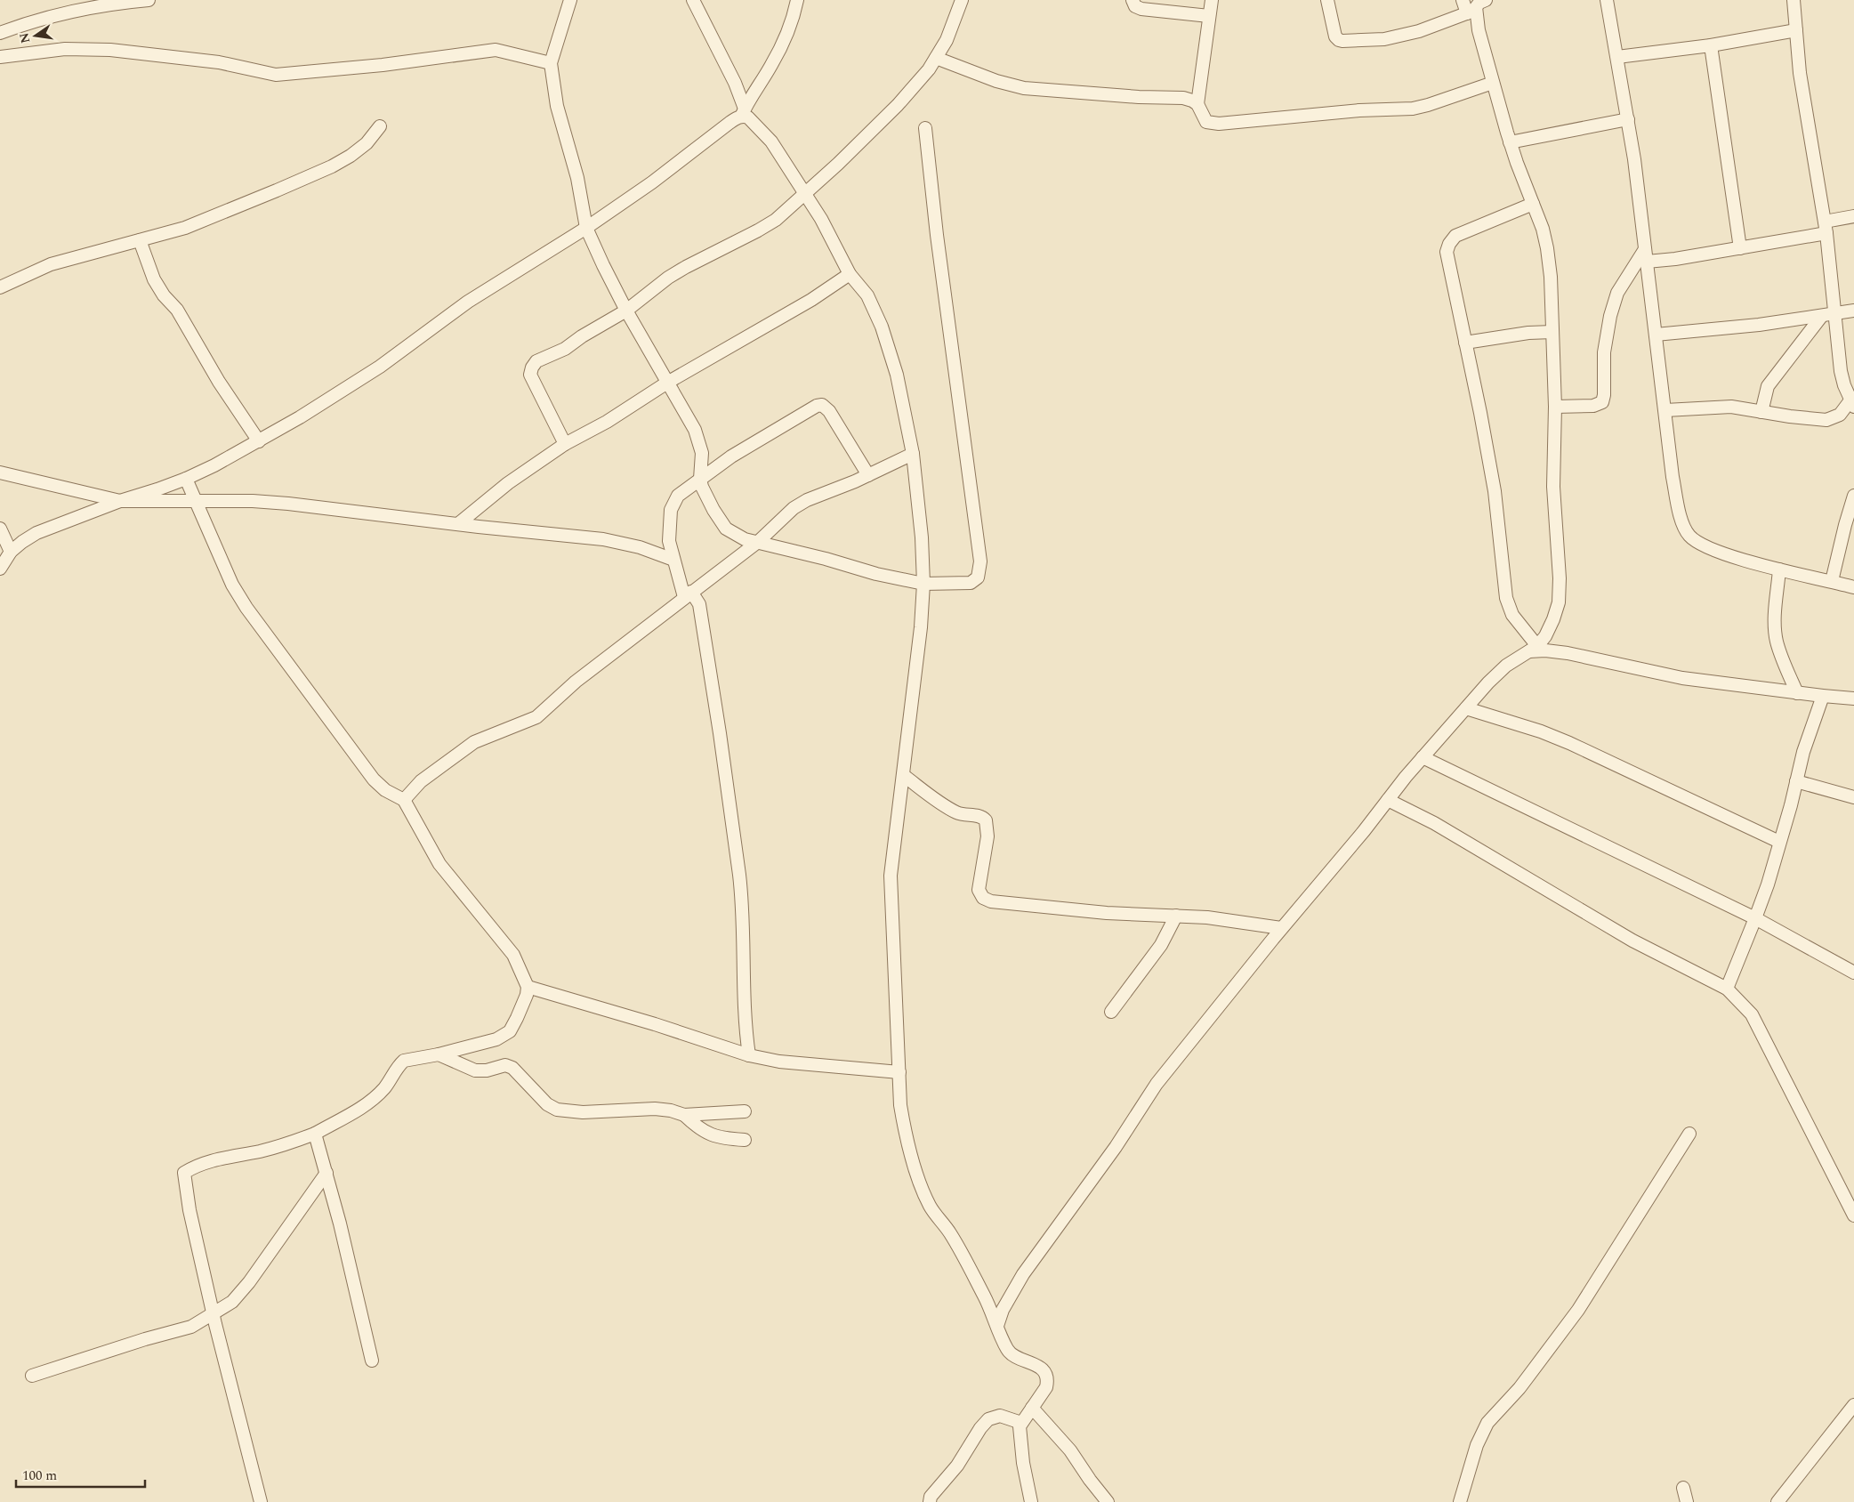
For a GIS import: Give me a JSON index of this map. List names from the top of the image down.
{
  "scale_bar": "100 m",
  "north": "left"
}
